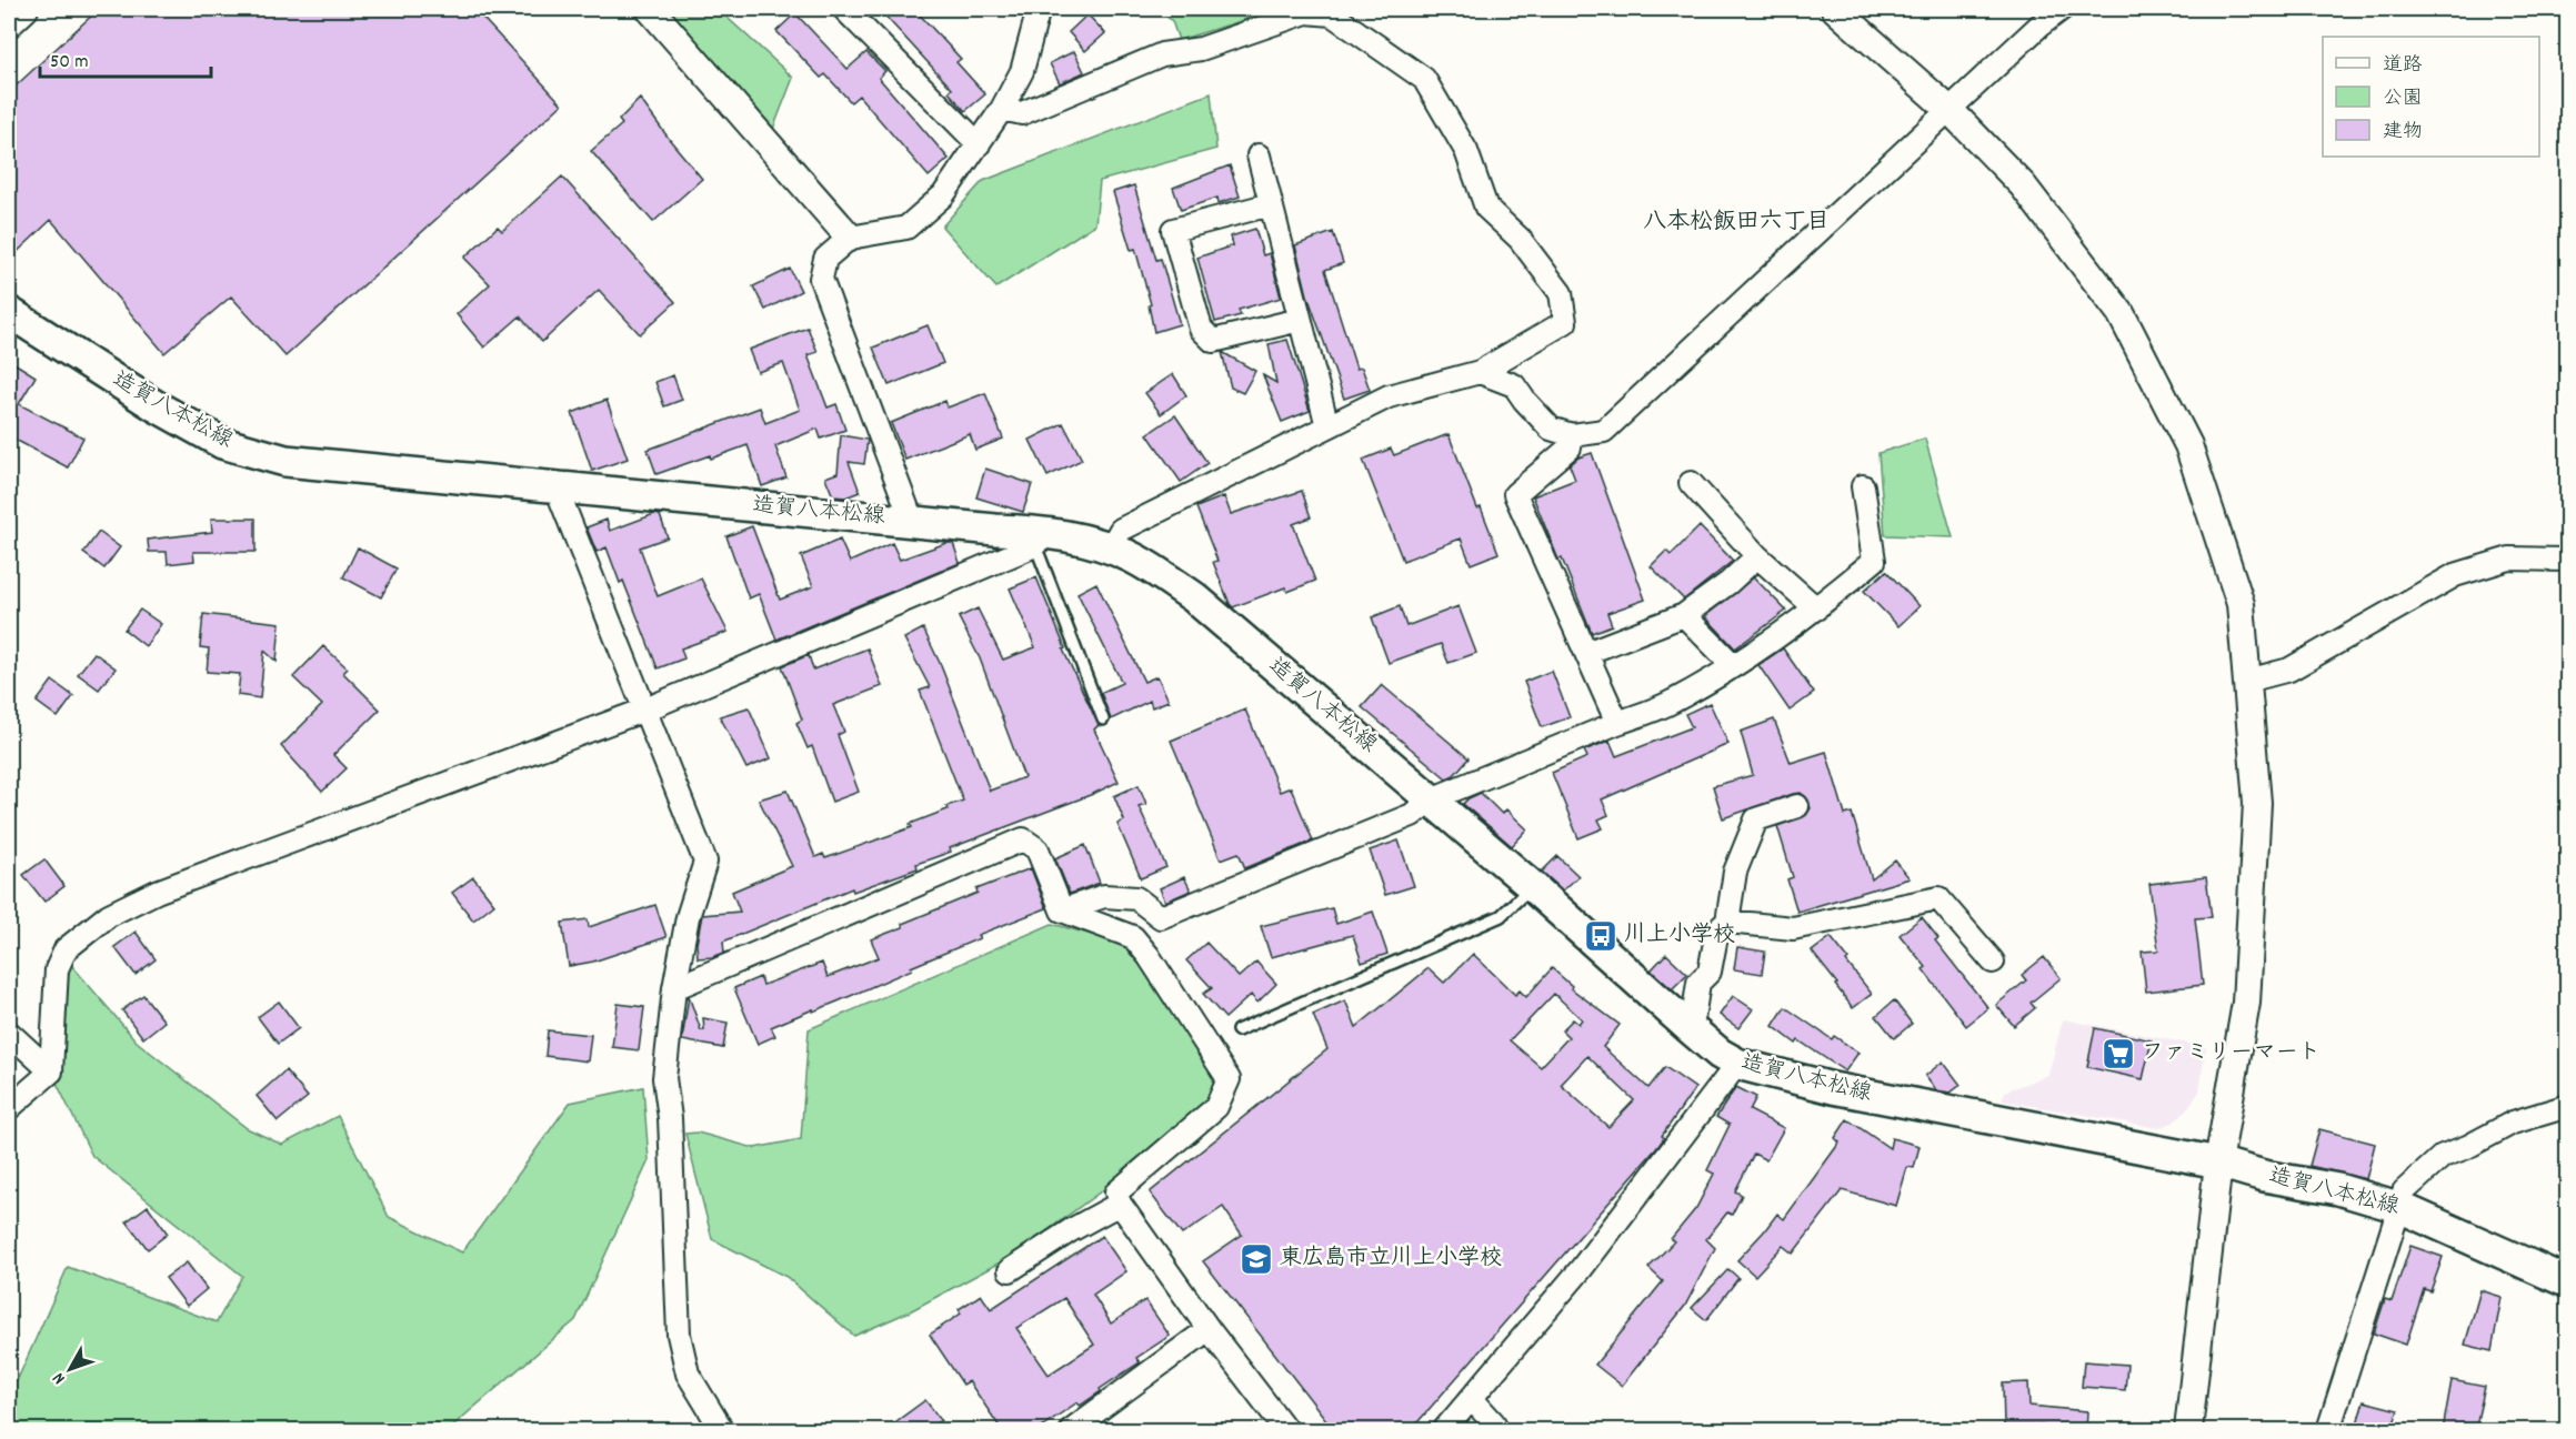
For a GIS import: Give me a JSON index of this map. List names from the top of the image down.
{
  "streets": {
    "main road": ["造賀八本松線"]
  },
  "districts": ["八本松飯田六丁目"],
  "places": {
    "bus stop": ["川上小学校"],
    "supermarket": ["ファミリーマート"],
    "school or university": ["東広島市立川上小学校"]
  },
  "legend": ["道路", "公園", "建物"],
  "scale_bar": "50 m",
  "north": "bottom left"
}
